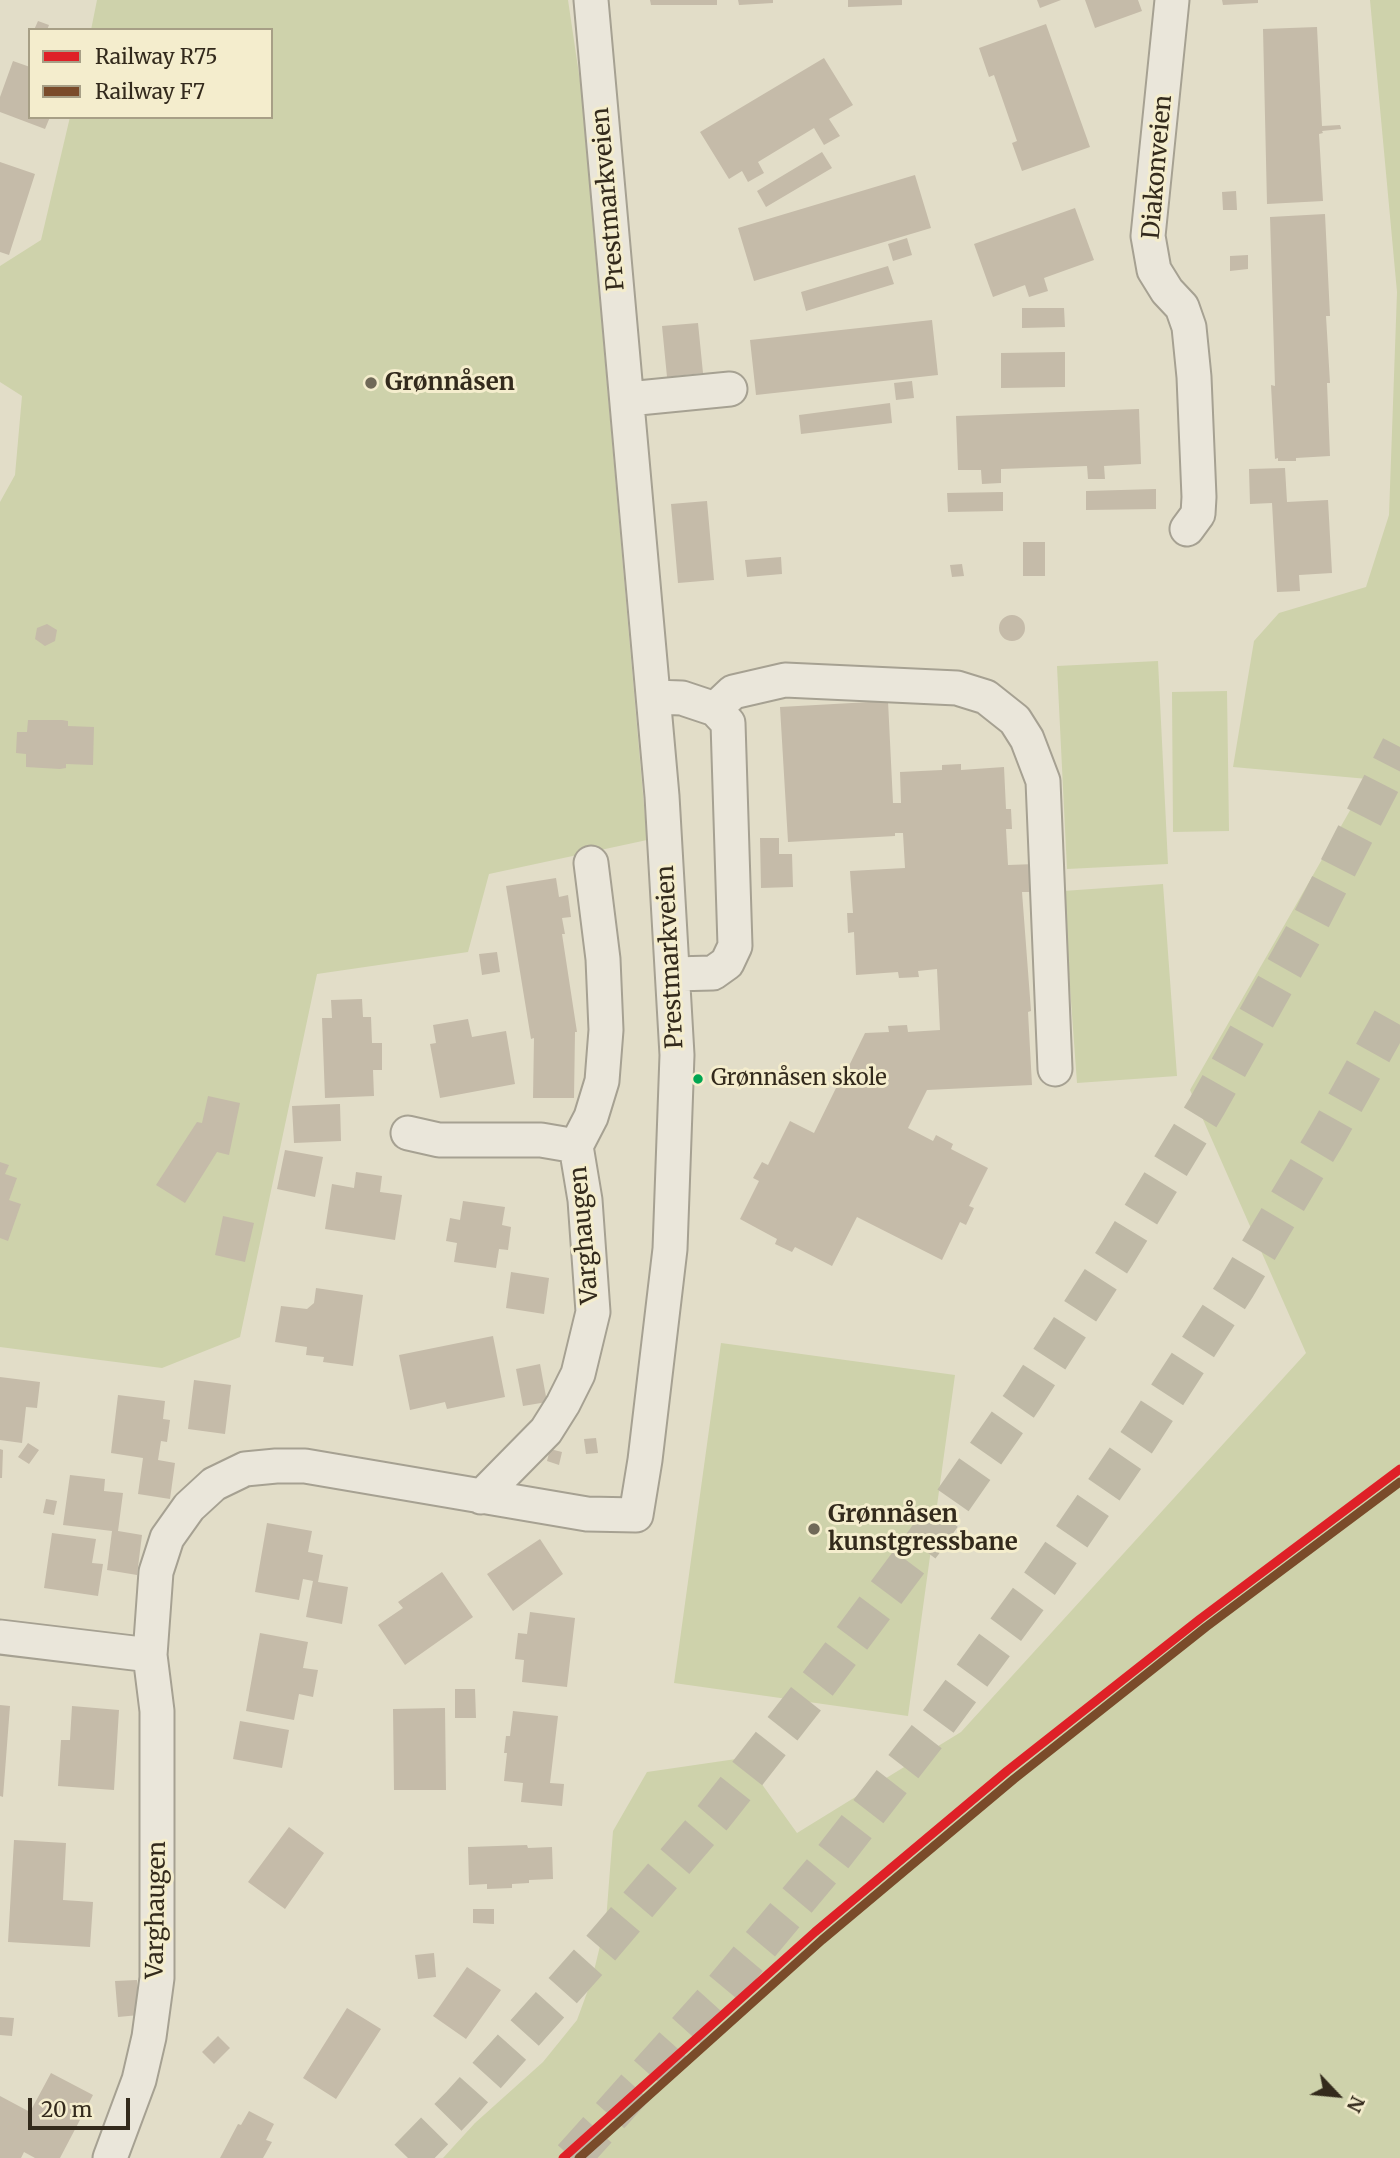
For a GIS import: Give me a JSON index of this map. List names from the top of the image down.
{
  "streets": {
    "street": ["Diakonveien", "Prestmarkveien", "Varghaugen"]
  },
  "crossings": [
    ["Prestmarkveien", "Varghaugen"]
  ],
  "places": ["Grønnåsen", "Grønnåsen skole", "Grønnåsen kunstgressbane"],
  "lines": ["rail line R75", "rail line F7"],
  "legend": ["Railway R75", "Railway F7"],
  "scale_bar": "20 m",
  "north": "bottom right"
}
